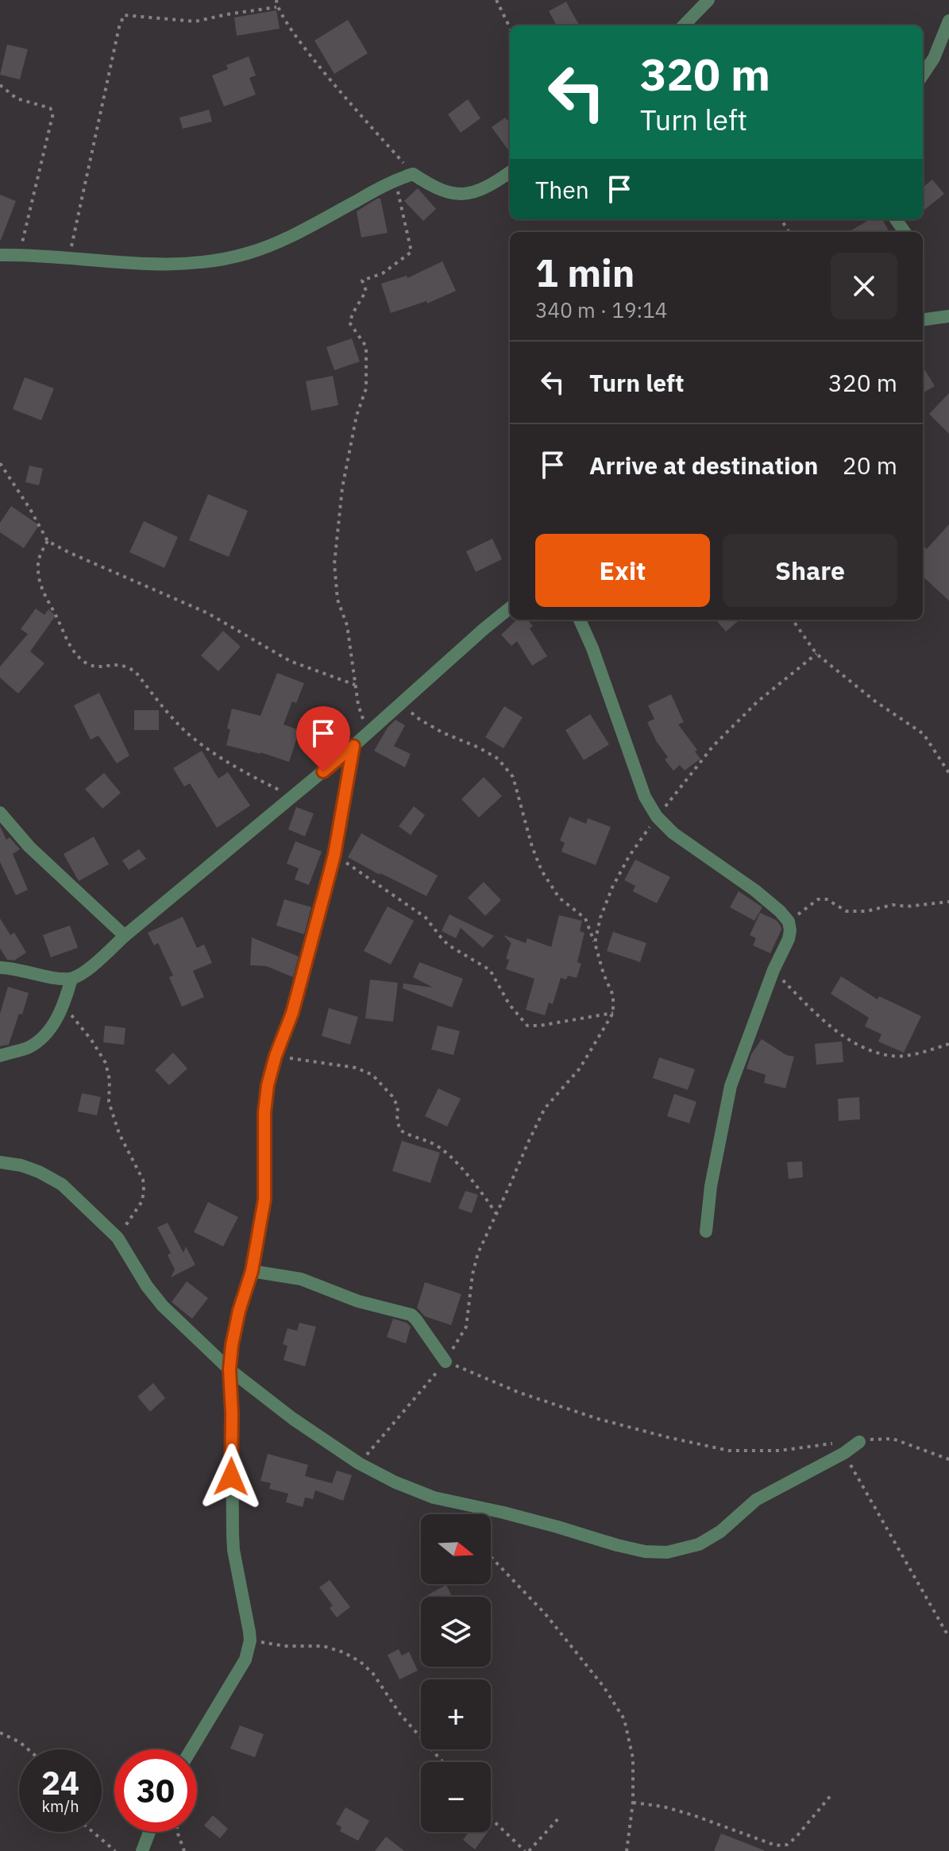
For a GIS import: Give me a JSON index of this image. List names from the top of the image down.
{
  "north": "right",
  "page": {
    "turn": ["320 m", "Turn left"],
    "then": "Then",
    "heading": ["1 min", "340 m · 19:14"],
    "list": [
      {
        "name": "Turn left",
        "value": "320 m"
      },
      {
        "name": "Arrive at destination",
        "value": "20 m"
      }
    ],
    "buttons": ["Exit", "Share"],
    "map_buttons": ["+", "−"],
    "speed": "24 km/h",
    "limit": "30"
  }
}
